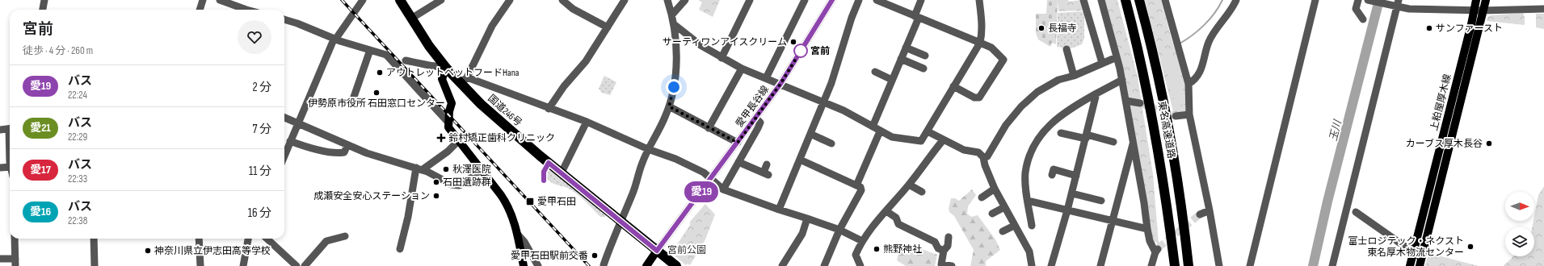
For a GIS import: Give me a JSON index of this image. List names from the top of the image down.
{
  "streets": {
    "highway": ["国道246号", "東名高速道路"],
    "main road": ["上粕屋厚木線"],
    "street": ["愛甲長谷線"]
  },
  "crossings": [
    ["愛甲長谷線", "国道246号"]
  ],
  "water": ["玉川"],
  "parks": ["宮前公園"],
  "places": {
    "other": [
      "長福寺",
      "サンファースト",
      "サーティワンアイスクリーム",
      "宮前",
      "アウトレットペットフードHana",
      "伊勢原市役所 石田窓口センター",
      "カーブス厚木長谷",
      "秋澤医院",
      "石田遺跡群",
      "成瀬安全安心ステーション",
      "富士ロジテック・ネクスト 東名厚木物流センター",
      "熊野神社",
      "神奈川県立伊志田高等学校",
      "愛甲石田駅前交番"
    ],
    "health": ["鈴村矯正歯科クリニック"],
    "transit": ["愛甲石田"]
  },
  "lines": ["bus line 愛19"],
  "north": "right",
  "page": {
    "on_map": "愛19",
    "heading": ["宮前", "徒歩 · 4 分 · 260 m"],
    "list": [
      {
        "mark": "愛19",
        "name": "バス",
        "note": "22:24",
        "value": "2 分"
      },
      {
        "mark": "愛21",
        "name": "バス",
        "note": "22:29",
        "value": "7 分"
      },
      {
        "mark": "愛17",
        "name": "バス",
        "note": "22:33",
        "value": "11 分"
      },
      {
        "mark": "愛16",
        "name": "バス",
        "note": "22:38",
        "value": "16 分"
      }
    ]
  }
}
